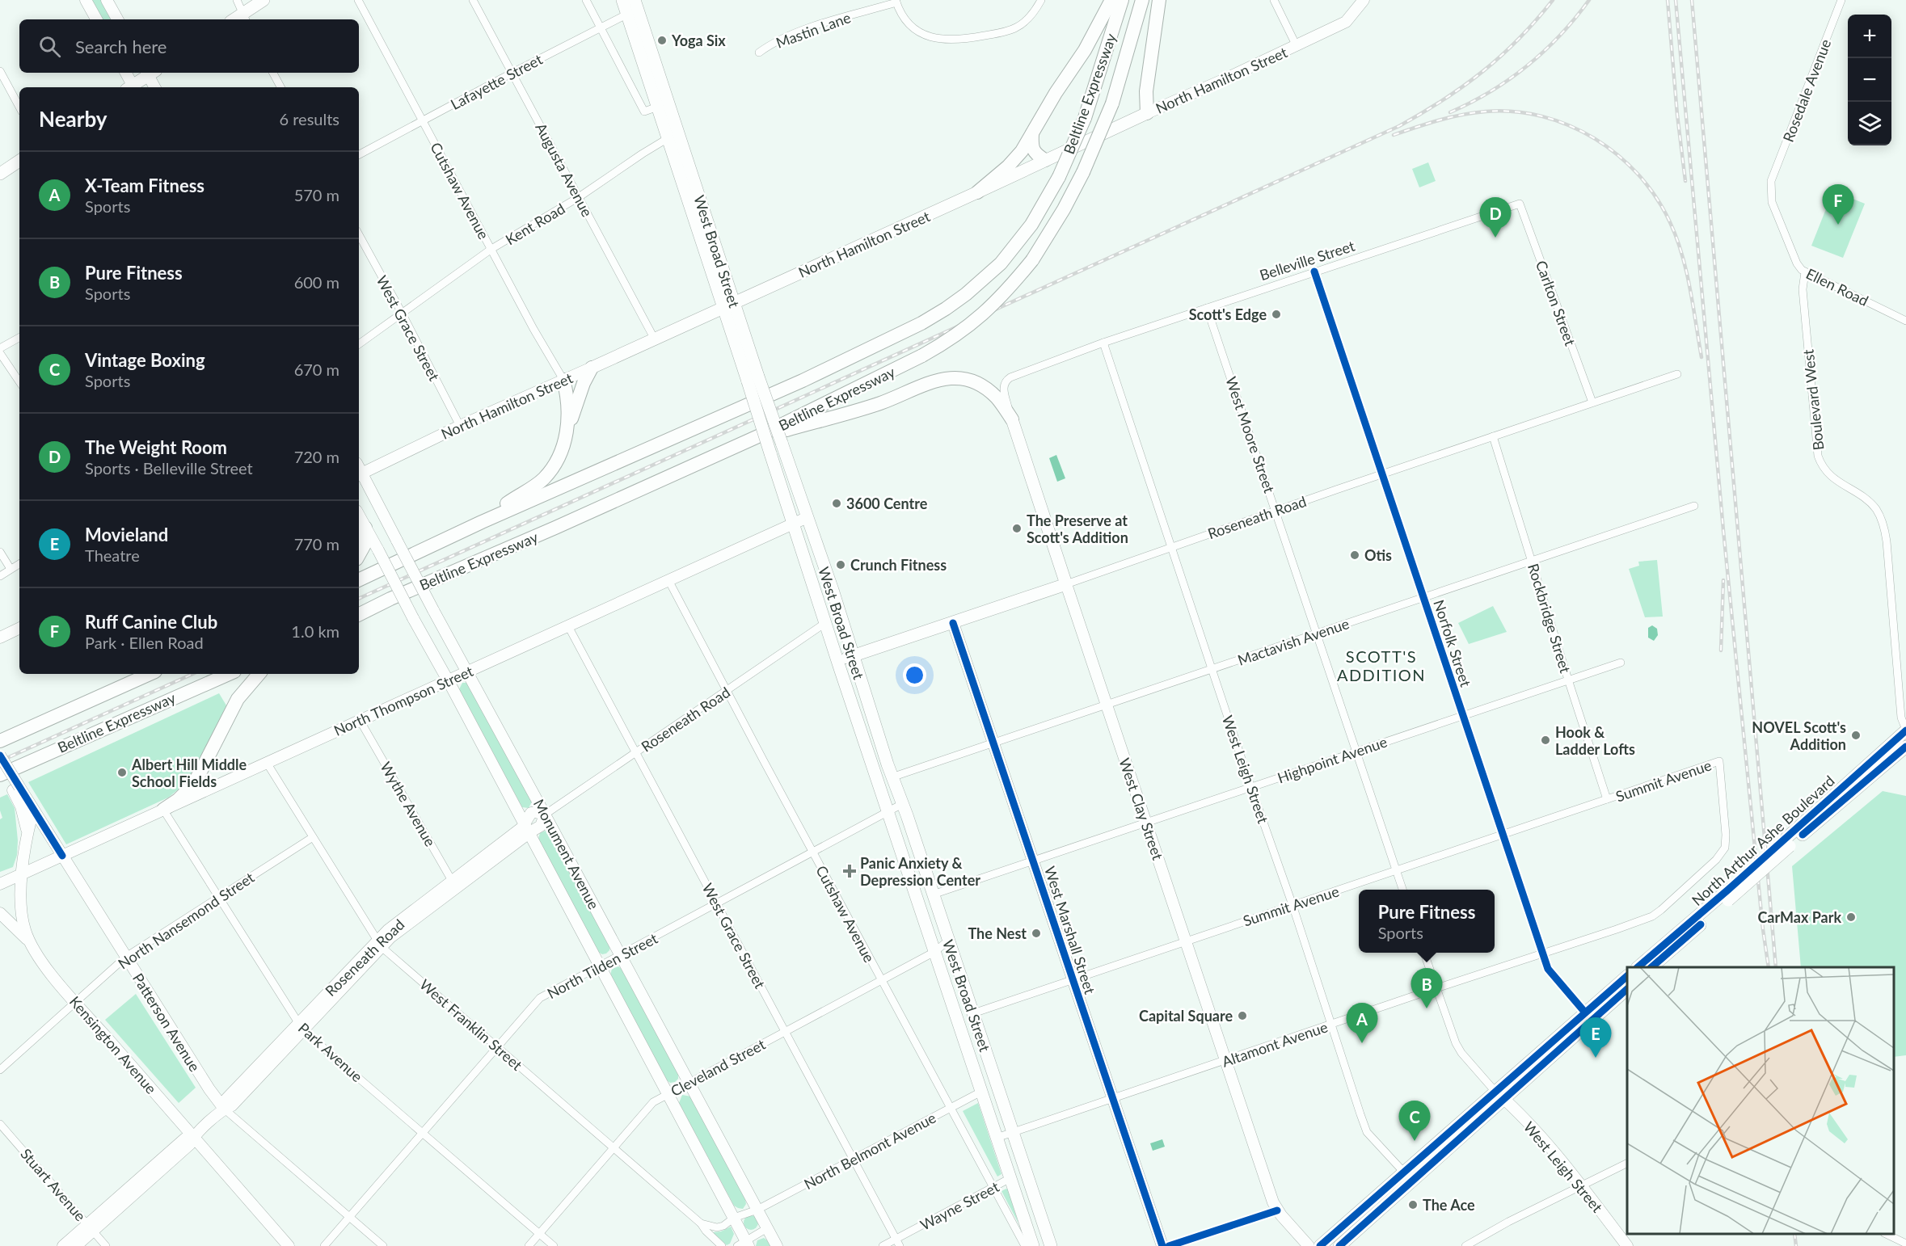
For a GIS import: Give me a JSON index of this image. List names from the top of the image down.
{
  "streets": {
    "highway": ["Beltline Expressway"],
    "main road": [
      "North Hamilton Street",
      "West Broad Street",
      "Roseneath Road",
      "West Clay Street",
      "North Arthur Ashe Boulevard"
    ],
    "street": [
      "Mastin Lane",
      "Lafayette Street",
      "Rosedale Avenue",
      "Augusta Avenue",
      "Cutshaw Avenue",
      "Kent Road",
      "Belleville Street",
      "Ellen Road",
      "Carlton Street",
      "West Grace Street",
      "Boulevard West",
      "West Moore Street",
      "Rockbridge Street",
      "Mactavish Avenue",
      "Norfolk Street",
      "North Thompson Street",
      "Highpoint Avenue",
      "West Leigh Street",
      "Summit Avenue",
      "Wythe Avenue",
      "Monument Avenue",
      "North Nansemond Street",
      "West Marshall Street",
      "North Tilden Street",
      "Patterson Avenue",
      "West Franklin Street",
      "Altamont Avenue",
      "Kensington Avenue",
      "Park Avenue",
      "Cleveland Street",
      "North Belmont Avenue",
      "Stuart Avenue",
      "Wayne Street"
    ]
  },
  "crossings": [
    ["North Hamilton Street", "Augusta Avenue"],
    ["North Hamilton Street", "Cutshaw Avenue"],
    ["North Hamilton Street", "West Broad Street"],
    ["North Hamilton Street", "West Grace Street"],
    ["North Hamilton Street", "Monument Avenue"],
    ["Lafayette Street", "Augusta Avenue"],
    ["Lafayette Street", "Cutshaw Avenue"],
    ["Lafayette Street", "West Broad Street"],
    ["Rosedale Avenue", "Ellen Road"],
    ["Augusta Avenue", "Kent Road"],
    ["Cutshaw Avenue", "Kent Road"],
    ["Cutshaw Avenue", "Roseneath Road"],
    ["Cutshaw Avenue", "North Thompson Street"],
    ["Cutshaw Avenue", "North Tilden Street"],
    ["Cutshaw Avenue", "Cleveland Street"],
    ["Cutshaw Avenue", "North Belmont Avenue"],
    ["Cutshaw Avenue", "Wayne Street"],
    ["Kent Road", "West Broad Street"],
    ["Kent Road", "West Grace Street"],
    ["West Broad Street", "Roseneath Road"],
    ["West Broad Street", "Mactavish Avenue"],
    ["West Broad Street", "North Thompson Street"],
    ["West Broad Street", "Highpoint Avenue"],
    ["West Broad Street", "Summit Avenue"],
    ["West Broad Street", "North Tilden Street"],
    ["West Broad Street", "Altamont Avenue"],
    ["West Broad Street", "Cleveland Street"],
    ["West Broad Street", "North Belmont Avenue"],
    ["West Broad Street", "Wayne Street"],
    ["Belleville Street", "Carlton Street"],
    ["Belleville Street", "West Moore Street"],
    ["Belleville Street", "Norfolk Street"],
    ["Belleville Street", "West Leigh Street"],
    ["Belleville Street", "West Clay Street"],
    ["Ellen Road", "Boulevard West"],
    ["Carlton Street", "Roseneath Road"],
    ["West Grace Street", "Roseneath Road"],
    ["West Grace Street", "North Thompson Street"],
    ["West Grace Street", "North Tilden Street"],
    ["West Grace Street", "Cleveland Street"],
    ["West Grace Street", "North Belmont Avenue"],
    ["West Grace Street", "Wayne Street"],
    ["Boulevard West", "North Arthur Ashe Boulevard"],
    ["West Moore Street", "Roseneath Road"],
    ["West Moore Street", "Mactavish Avenue"],
    ["West Moore Street", "Highpoint Avenue"],
    ["West Moore Street", "Summit Avenue"],
    ["Roseneath Road", "Rockbridge Street"],
    ["Roseneath Road", "Norfolk Street"],
    ["Roseneath Road", "West Leigh Street"],
    ["Roseneath Road", "Wythe Avenue"],
    ["Roseneath Road", "West Clay Street"],
    ["Roseneath Road", "Monument Avenue"],
    ["Roseneath Road", "West Marshall Street"],
    ["Roseneath Road", "Patterson Avenue"],
    ["Roseneath Road", "West Franklin Street"],
    ["Roseneath Road", "Kensington Avenue"],
    ["Roseneath Road", "Park Avenue"],
    ["Roseneath Road", "Stuart Avenue"],
    ["Rockbridge Street", "Mactavish Avenue"],
    ["Rockbridge Street", "Highpoint Avenue"],
    ["Rockbridge Street", "Summit Avenue"],
    ["Mactavish Avenue", "Norfolk Street"],
    ["Mactavish Avenue", "West Leigh Street"],
    ["Mactavish Avenue", "West Clay Street"],
    ["Mactavish Avenue", "West Marshall Street"],
    ["Norfolk Street", "Highpoint Avenue"],
    ["Norfolk Street", "Summit Avenue"],
    ["Norfolk Street", "Altamont Avenue"],
    ["North Thompson Street", "Wythe Avenue"],
    ["North Thompson Street", "Monument Avenue"],
    ["North Thompson Street", "Patterson Avenue"],
    ["North Thompson Street", "West Franklin Street"],
    ["North Thompson Street", "Kensington Avenue"],
    ["North Thompson Street", "Park Avenue"],
    ["Highpoint Avenue", "West Leigh Street"],
    ["Highpoint Avenue", "West Clay Street"],
    ["Highpoint Avenue", "West Marshall Street"],
    ["West Leigh Street", "Summit Avenue"],
    ["West Leigh Street", "Altamont Avenue"],
    ["Summit Avenue", "West Clay Street"],
    ["Summit Avenue", "West Marshall Street"],
    ["Summit Avenue", "Altamont Avenue"],
    ["West Clay Street", "Altamont Avenue"],
    ["Monument Avenue", "North Tilden Street"],
    ["Monument Avenue", "Cleveland Street"],
    ["Monument Avenue", "North Belmont Avenue"],
    ["North Nansemond Street", "Patterson Avenue"],
    ["North Nansemond Street", "West Franklin Street"],
    ["North Nansemond Street", "Kensington Avenue"],
    ["North Nansemond Street", "Park Avenue"],
    ["West Marshall Street", "Altamont Avenue"],
    ["North Tilden Street", "Patterson Avenue"],
    ["North Tilden Street", "West Franklin Street"],
    ["North Tilden Street", "Park Avenue"],
    ["Patterson Avenue", "Kensington Avenue"],
    ["West Franklin Street", "Cleveland Street"],
    ["West Franklin Street", "North Belmont Avenue"],
    ["Park Avenue", "Cleveland Street"]
  ],
  "districts": ["SCOTT'S ADDITION"],
  "places": {
    "other": [
      "Yoga Six",
      "Scott's Edge",
      "3600 Centre",
      "The Preserve at Scott's Addition",
      "Otis",
      "Crunch Fitness",
      "NOVEL Scott's Addition",
      "Hook & Ladder Lofts",
      "Albert Hill Middle School Fields",
      "CarMax Park",
      "The Nest",
      "Capital Square",
      "The Ace"
    ],
    "health": ["Panic Anxiety & Depression Center"]
  },
  "page": {
    "map_buttons": ["+", "−"],
    "search": "Search here",
    "heading": ["Nearby", "6 results"],
    "list": [
      {
        "mark": "A",
        "name": "X-Team Fitness",
        "note": "Sports",
        "value": "570 m"
      },
      {
        "mark": "B",
        "name": "Pure Fitness",
        "note": "Sports",
        "value": "600 m"
      },
      {
        "mark": "C",
        "name": "Vintage Boxing",
        "note": "Sports",
        "value": "670 m"
      },
      {
        "mark": "D",
        "name": "The Weight Room",
        "note": "Sports · Belleville Street",
        "value": "720 m"
      },
      {
        "mark": "E",
        "name": "Movieland",
        "note": "Theatre",
        "value": "770 m"
      },
      {
        "mark": "F",
        "name": "Ruff Canine Club",
        "note": "Park · Ellen Road",
        "value": "1.0 km"
      }
    ],
    "pins": [
      "F",
      "D",
      "B",
      "A",
      "E",
      "C"
    ],
    "popup": ["Pure Fitness", "Sports"]
  }
}
